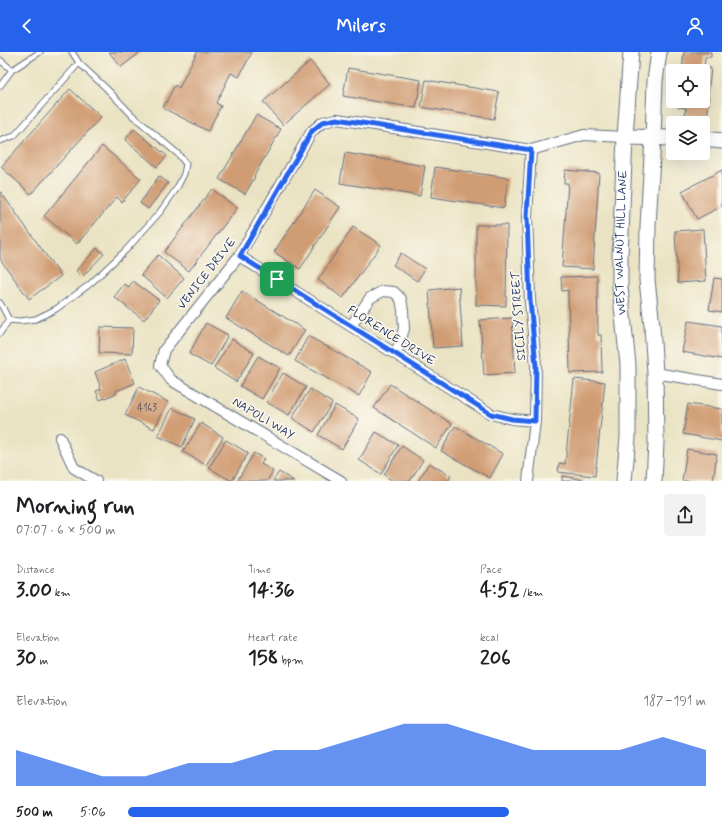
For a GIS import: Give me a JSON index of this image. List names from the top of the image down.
{
  "streets": {
    "main road": ["WEST WALNUT HILL LANE"],
    "street": [
      "VENICE DRIVE",
      "SICILY STREET",
      "FLORENCE DRIVE",
      "NAPOLI WAY"
    ]
  },
  "crossings": [
    ["VENICE DRIVE", "SICILY STREET"],
    ["VENICE DRIVE", "FLORENCE DRIVE"],
    ["VENICE DRIVE", "NAPOLI WAY"],
    ["SICILY STREET", "FLORENCE DRIVE"]
  ],
  "house_numbers": ["4163"],
  "page": {
    "header": "Milers",
    "heading": ["Morning run", "07:07 · 6 × 500 m"],
    "stats": [
      ["Distance", "3.00 km"],
      ["Time", "14:36"],
      ["Pace", "4:52 /km"],
      ["Elevation", "30 m"],
      ["Heart rate", "158 bpm"],
      ["kcal", "206"]
    ],
    "chart": ["Elevation", "187–191 m"],
    "list": [
      {
        "name": "500 m",
        "note": "5:06"
      }
    ]
  }
}
